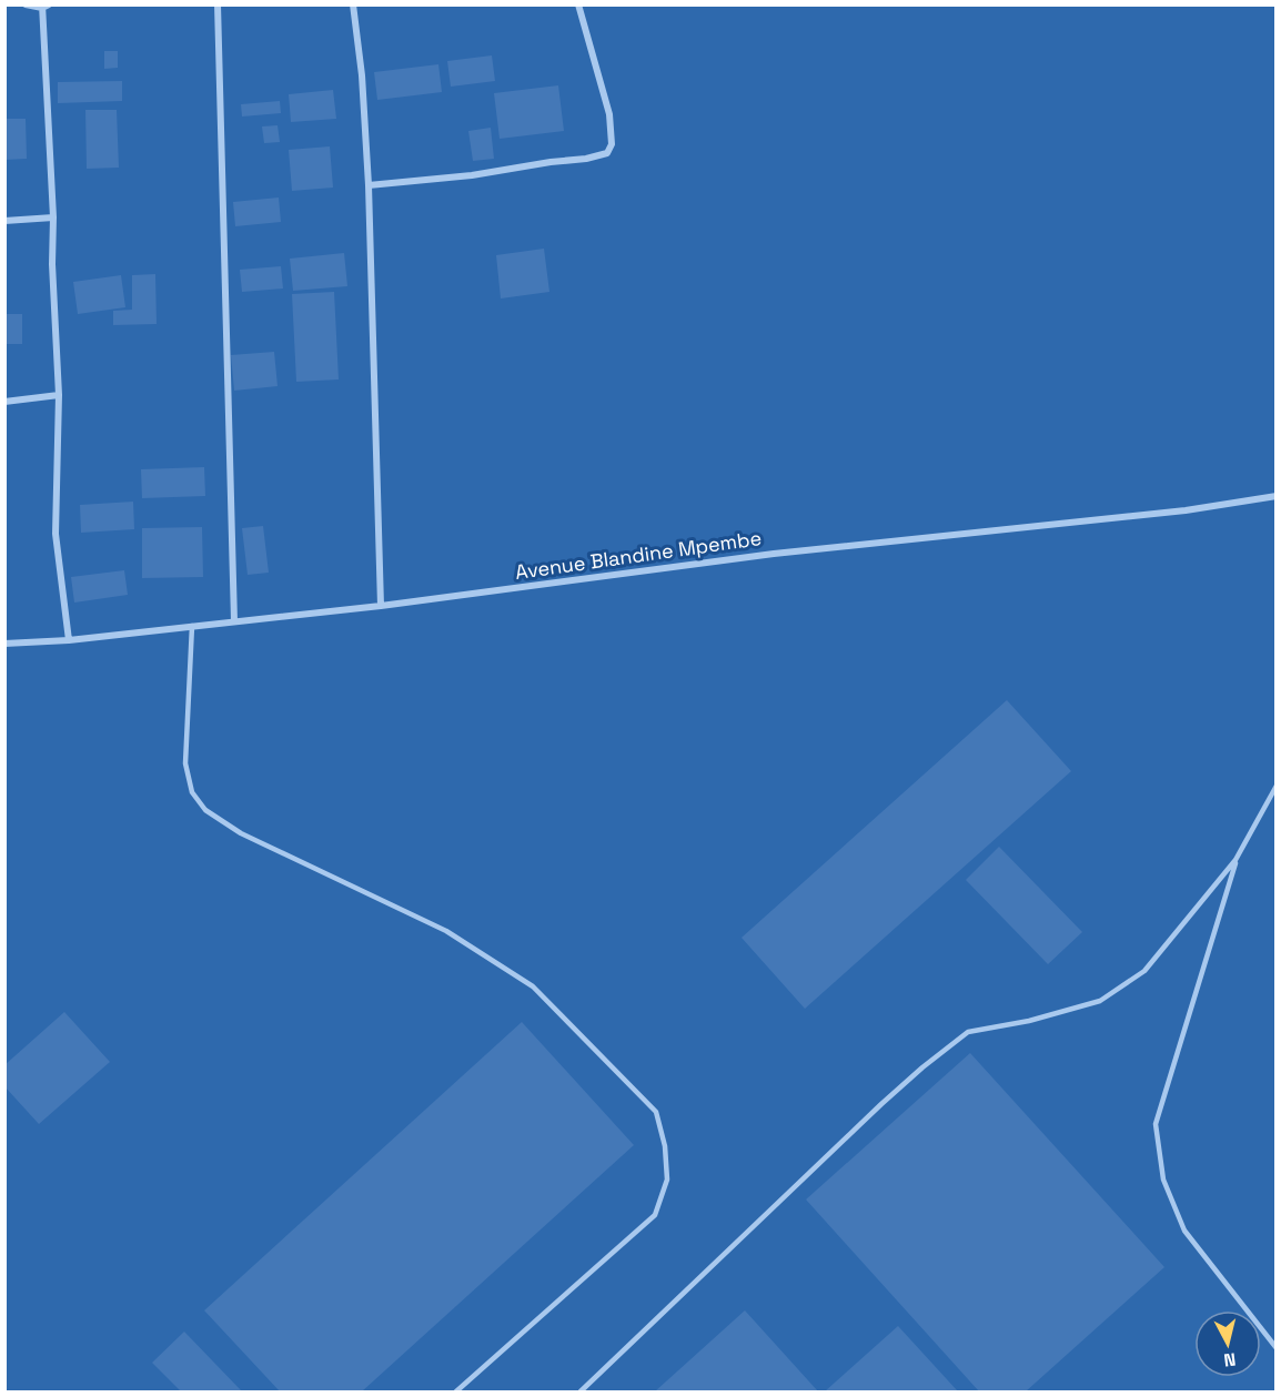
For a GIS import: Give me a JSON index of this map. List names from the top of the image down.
{
  "streets": {
    "street": ["Avenue Blandine Mpembe"]
  },
  "north": "bottom"
}
